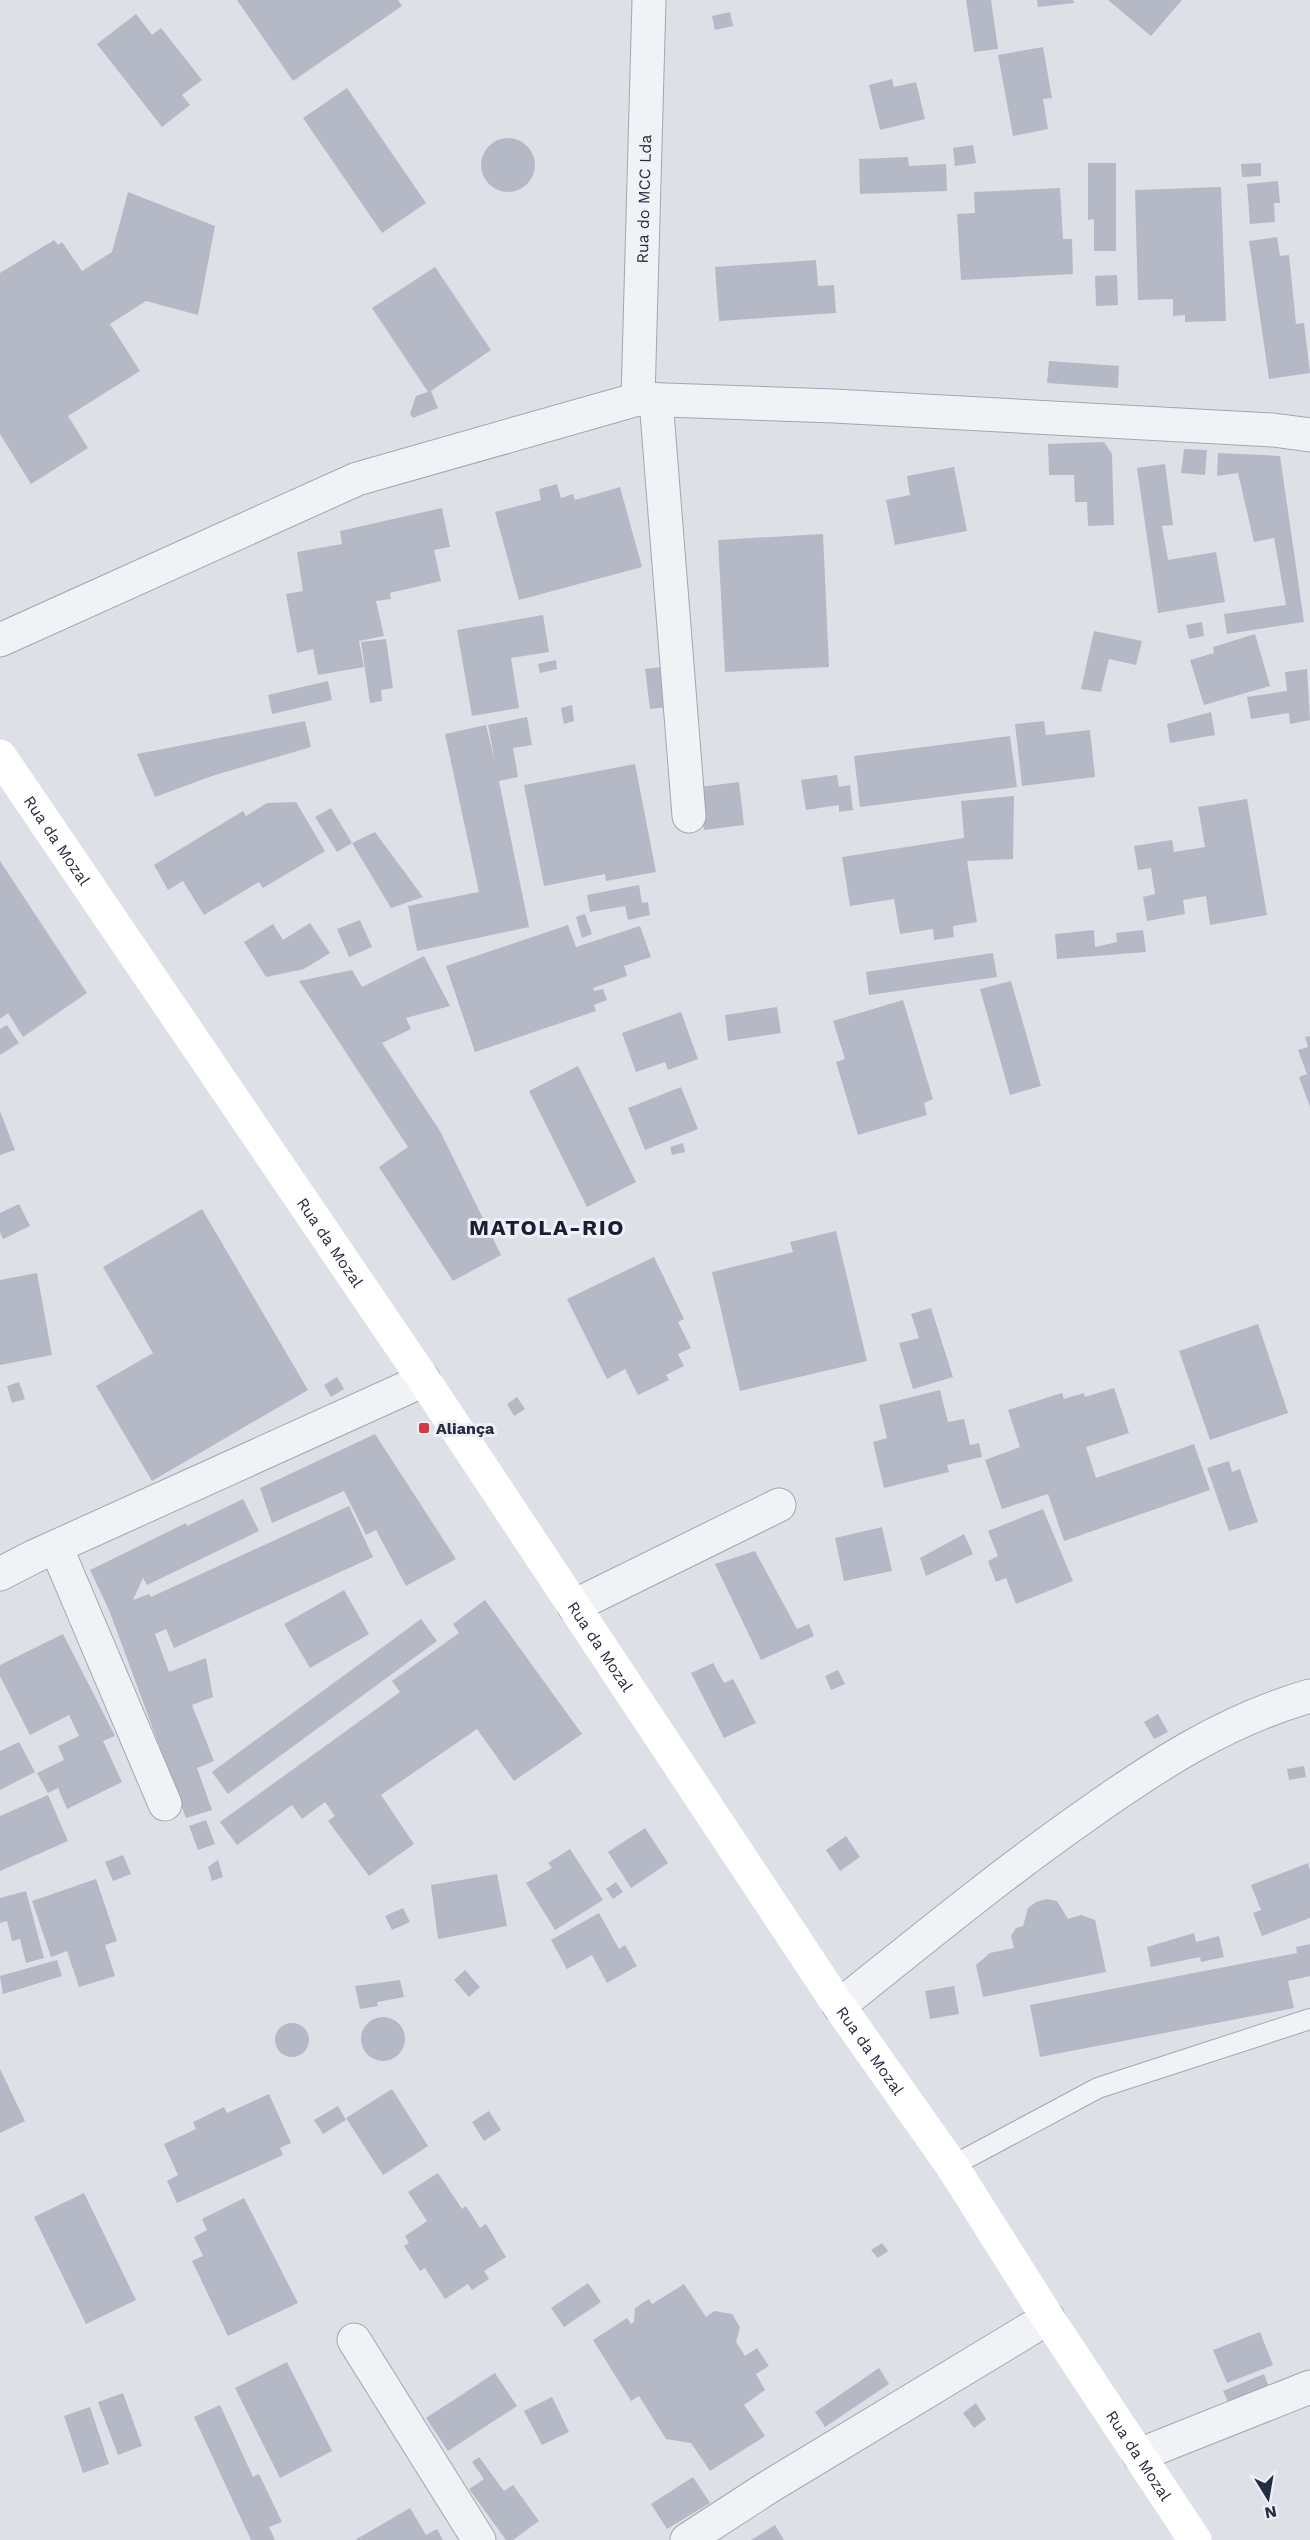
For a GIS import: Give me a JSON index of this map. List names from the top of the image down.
{
  "streets": {
    "main road": ["Rua da Mozal"],
    "street": ["Rua do MCC Lda"]
  },
  "districts": ["MATOLA-RIO"],
  "places": {
    "transit": ["Aliança"]
  },
  "north": "bottom"
}
